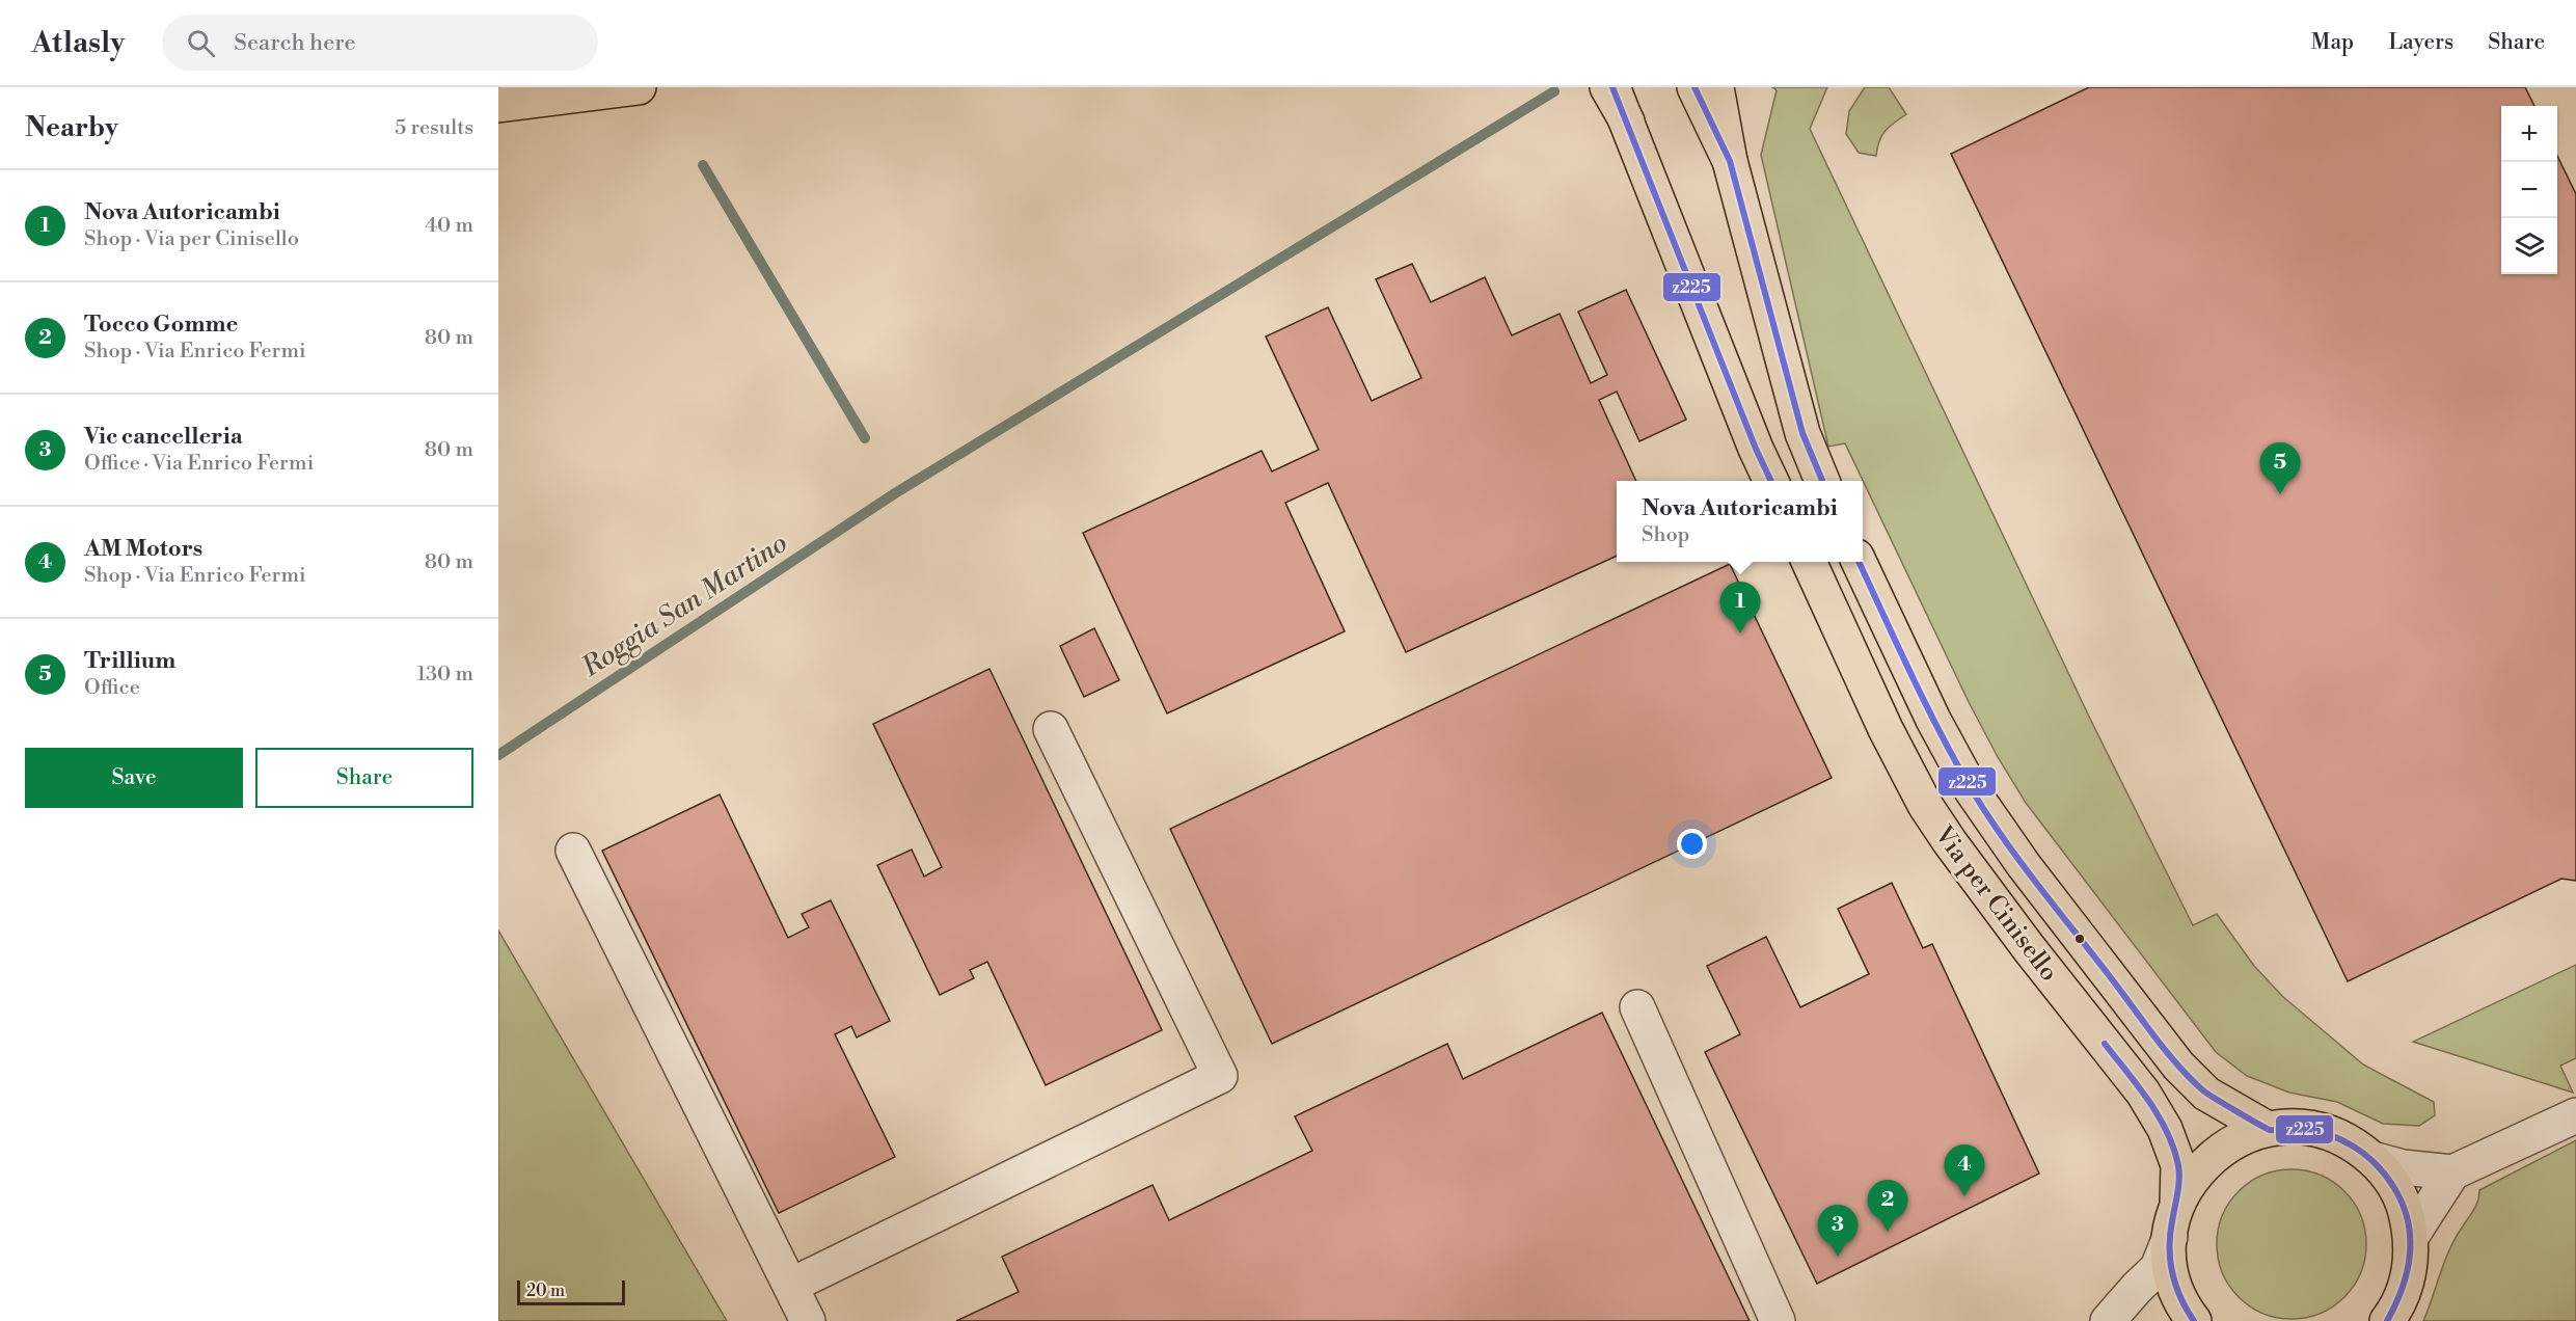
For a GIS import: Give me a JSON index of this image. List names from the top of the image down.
{
  "streets": {
    "main road": ["Via per Cinisello"]
  },
  "water": ["Roggia San Martino"],
  "lines": ["transit line z225"],
  "scale_bar": "20 m",
  "page": {
    "header": "Atlasly",
    "search": "Search here",
    "nav": ["Map", "Layers", "Share"],
    "heading": ["Nearby", "5 results"],
    "map_buttons": ["+", "−"],
    "list": [
      {
        "mark": "1",
        "name": "Nova Autoricambi",
        "note": "Shop · Via per Cinisello",
        "value": "40 m"
      },
      {
        "mark": "2",
        "name": "Tocco Gomme",
        "note": "Shop · Via Enrico Fermi",
        "value": "80 m"
      },
      {
        "mark": "3",
        "name": "Vic cancelleria",
        "note": "Office · Via Enrico Fermi",
        "value": "80 m"
      },
      {
        "mark": "4",
        "name": "AM Motors",
        "note": "Shop · Via Enrico Fermi",
        "value": "80 m"
      },
      {
        "mark": "5",
        "name": "Trillium",
        "note": "Office",
        "value": "130 m"
      }
    ],
    "pins": [
      "5",
      "1",
      "4",
      "2",
      "3"
    ],
    "popup": ["Nova Autoricambi", "Shop"],
    "buttons": ["Save", "Share"],
    "scale": "20 m"
  }
}
